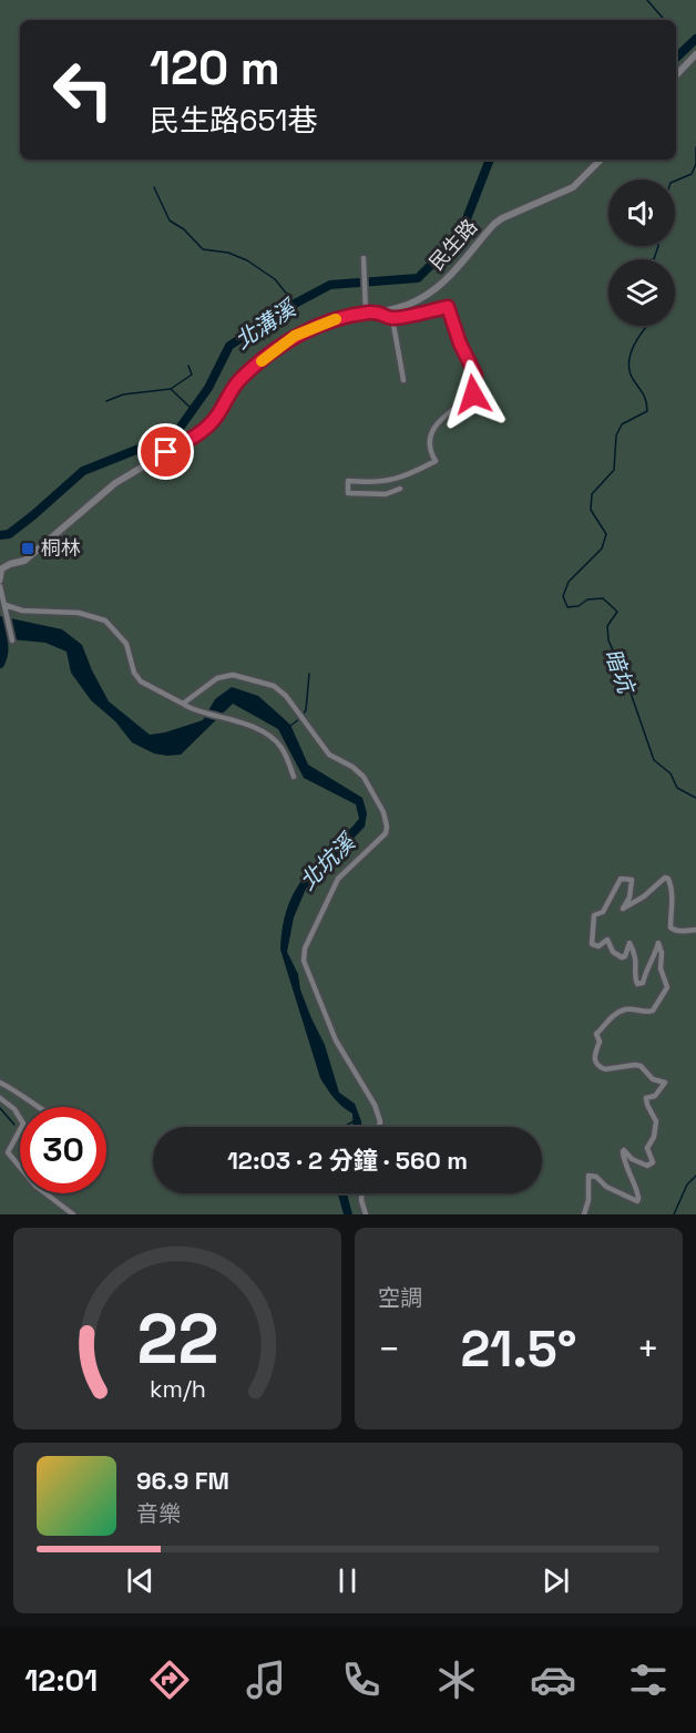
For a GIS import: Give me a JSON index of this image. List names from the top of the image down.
{
  "streets": {
    "street": ["民生路"]
  },
  "water": ["北溝溪", "暗坑", "北坑溪"],
  "places": {
    "transit": ["桐林"]
  },
  "page": {
    "turn": ["120 m", "民生路651巷"],
    "limit": "30",
    "trip": "12:03 · 2 分鐘 · 560 m",
    "tile": "空調",
    "heat": ["−", "21.5°", "+"],
    "song": ["96.9 FM", "音樂"],
    "tabs": "12:01",
    "gauge": ["22", "km/h"]
  }
}
